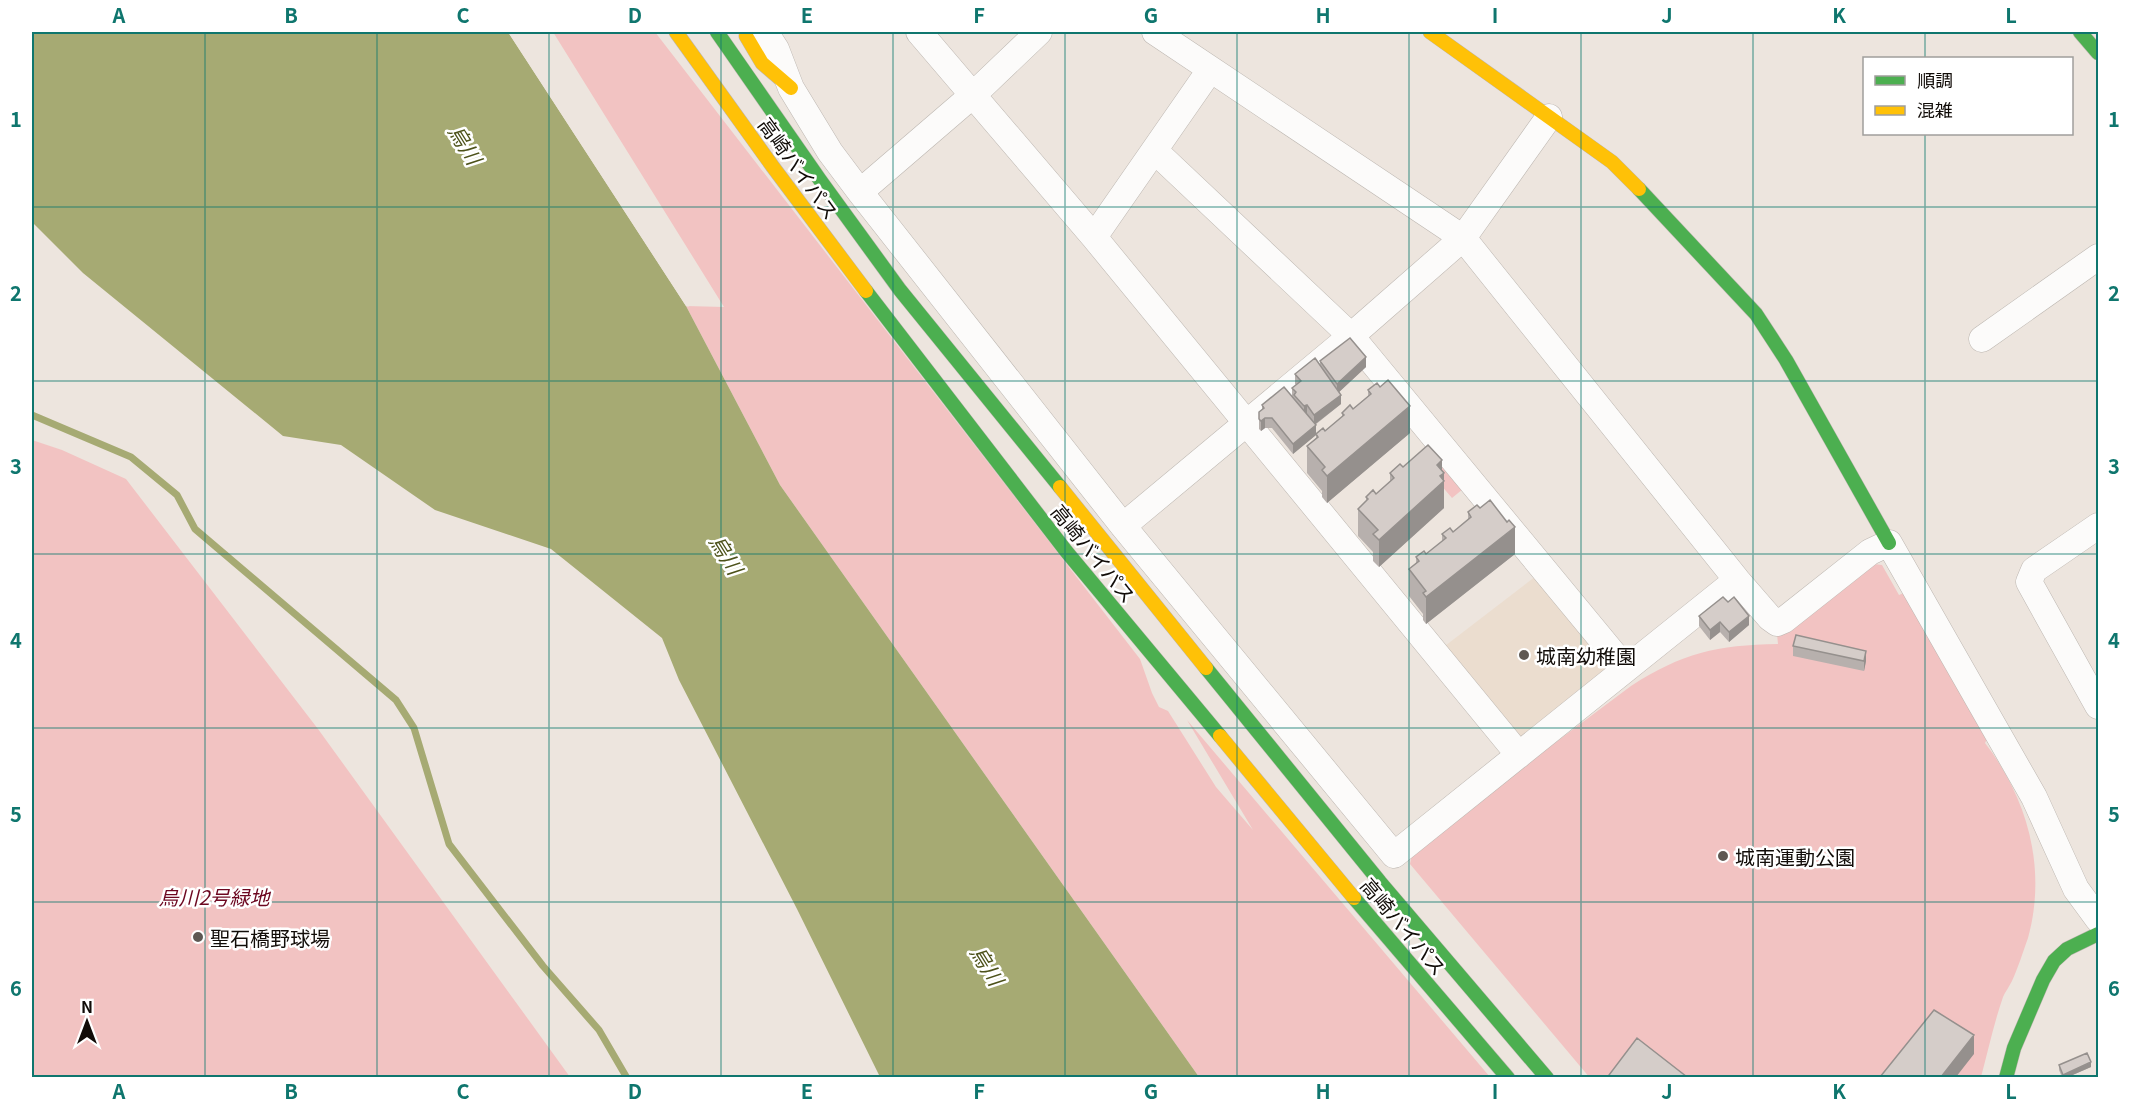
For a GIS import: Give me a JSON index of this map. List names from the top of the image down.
{
  "streets": {
    "main road": ["高崎バイパス"]
  },
  "water": ["烏川"],
  "parks": ["烏川2号緑地"],
  "places": ["城南幼稚園", "城南運動公園", "聖石橋野球場"],
  "legend": ["順調", "混雑"],
  "north": "top",
  "grid": {
    "columns": [
      "A",
      "B",
      "C",
      "D",
      "E",
      "F",
      "G",
      "H",
      "I",
      "J",
      "K",
      "L"
    ],
    "rows": [
      "1",
      "2",
      "3",
      "4",
      "5",
      "6"
    ]
  }
}
